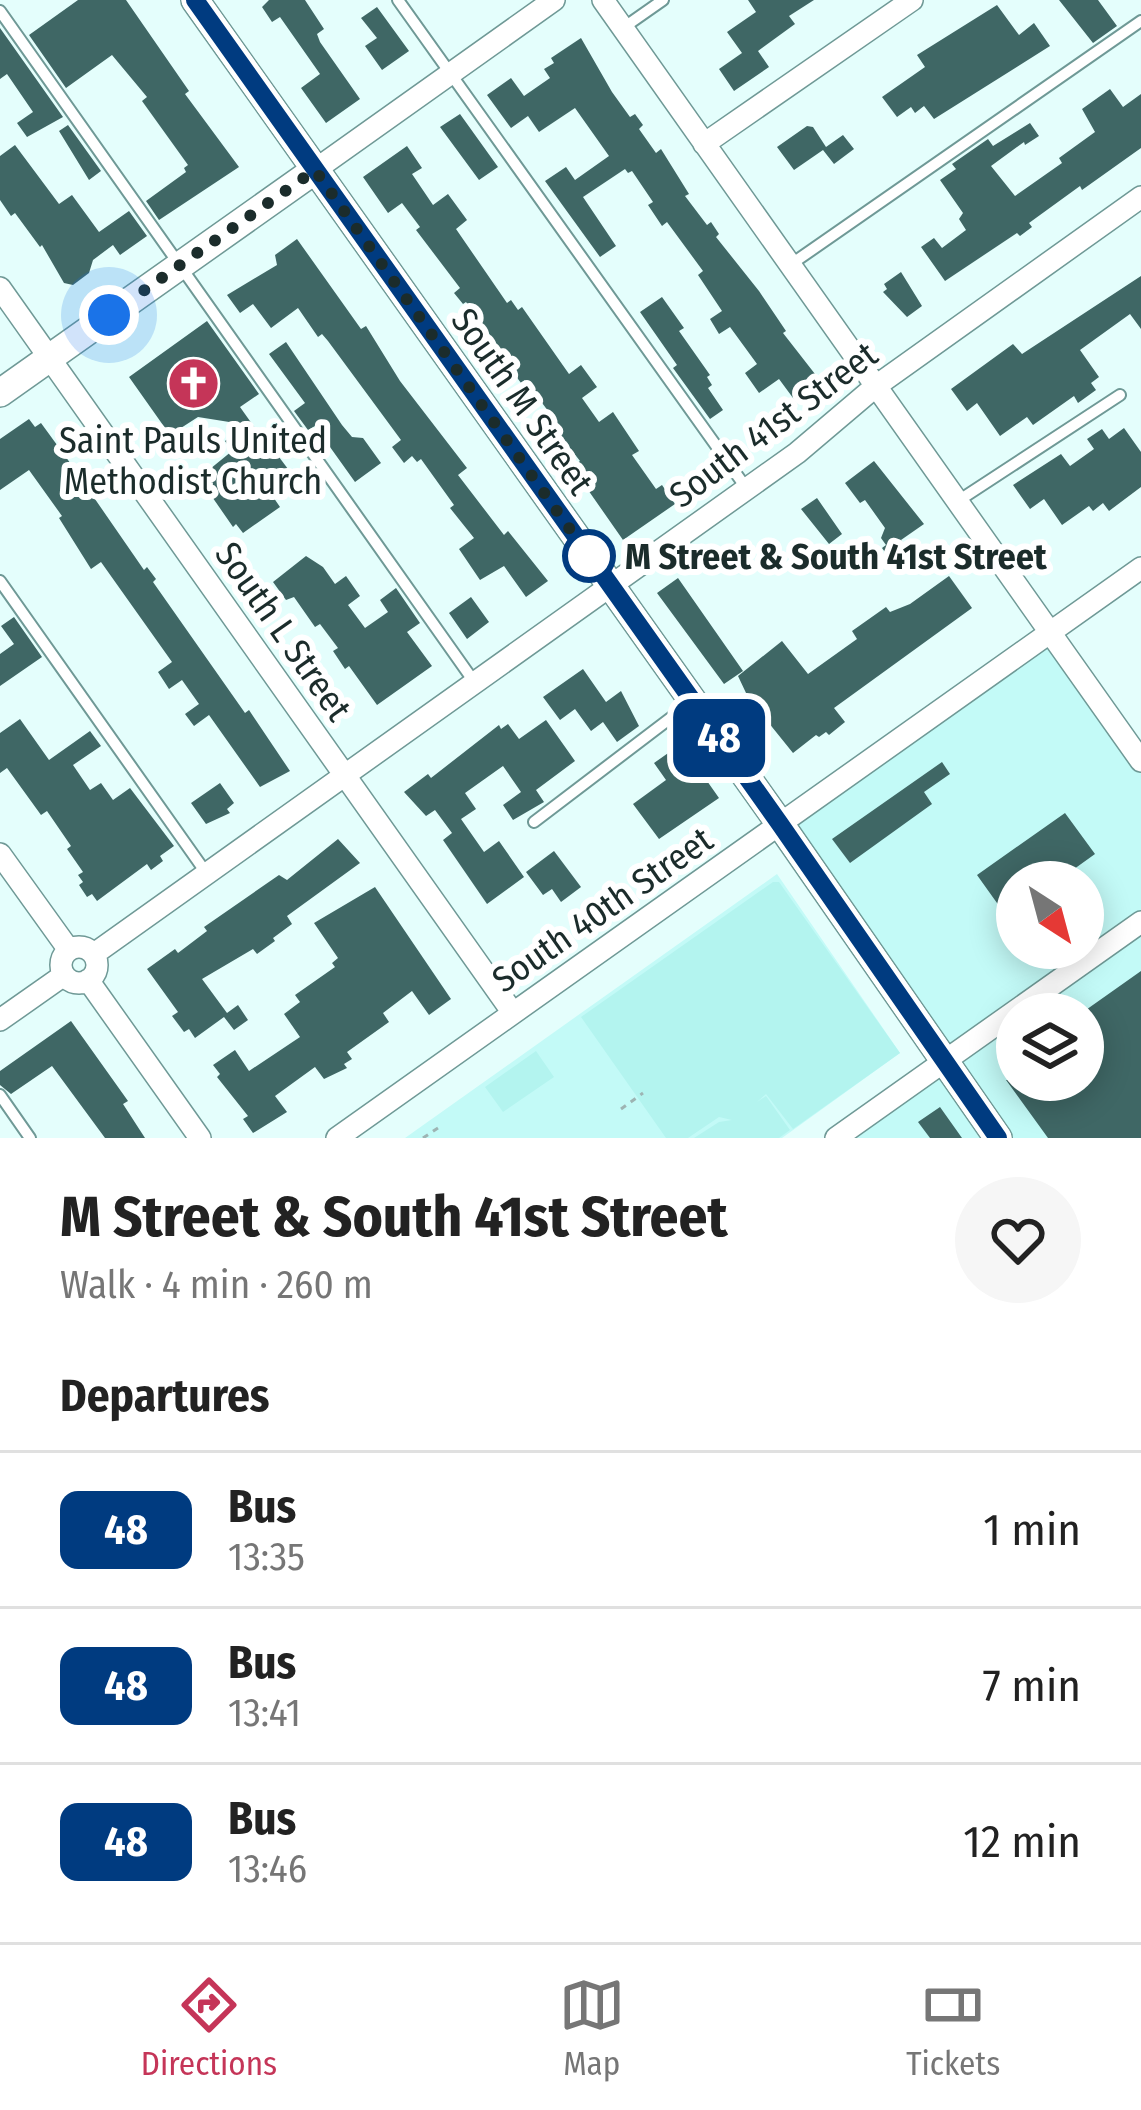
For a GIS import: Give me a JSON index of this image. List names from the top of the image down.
{
  "streets": {
    "street": [
      "South M Street",
      "South 41st Street",
      "South L Street",
      "South 40th Street"
    ]
  },
  "crossings": [
    ["South M Street", "South 41st Street"],
    ["South M Street", "South 40th Street"],
    ["South 41st Street", "South L Street"],
    ["South L Street", "South 40th Street"]
  ],
  "places": {
    "church": ["Saint Pauls United Methodist Church"],
    "other": ["M Street & South 41st Street"]
  },
  "lines": ["bus line 48"],
  "north": "bottom right",
  "page": {
    "on_map": "48",
    "heading": [
      ["M Street & South 41st Street", "Walk · 4 min · 260 m"],
      "Departures"
    ],
    "list": [
      {
        "mark": "48",
        "name": "Bus",
        "note": "13:35",
        "value": "1 min"
      },
      {
        "mark": "48",
        "name": "Bus",
        "note": "13:41",
        "value": "7 min"
      },
      {
        "mark": "48",
        "name": "Bus",
        "note": "13:46",
        "value": "12 min"
      }
    ],
    "tabs": ["Directions", "Map", "Tickets"]
  }
}
